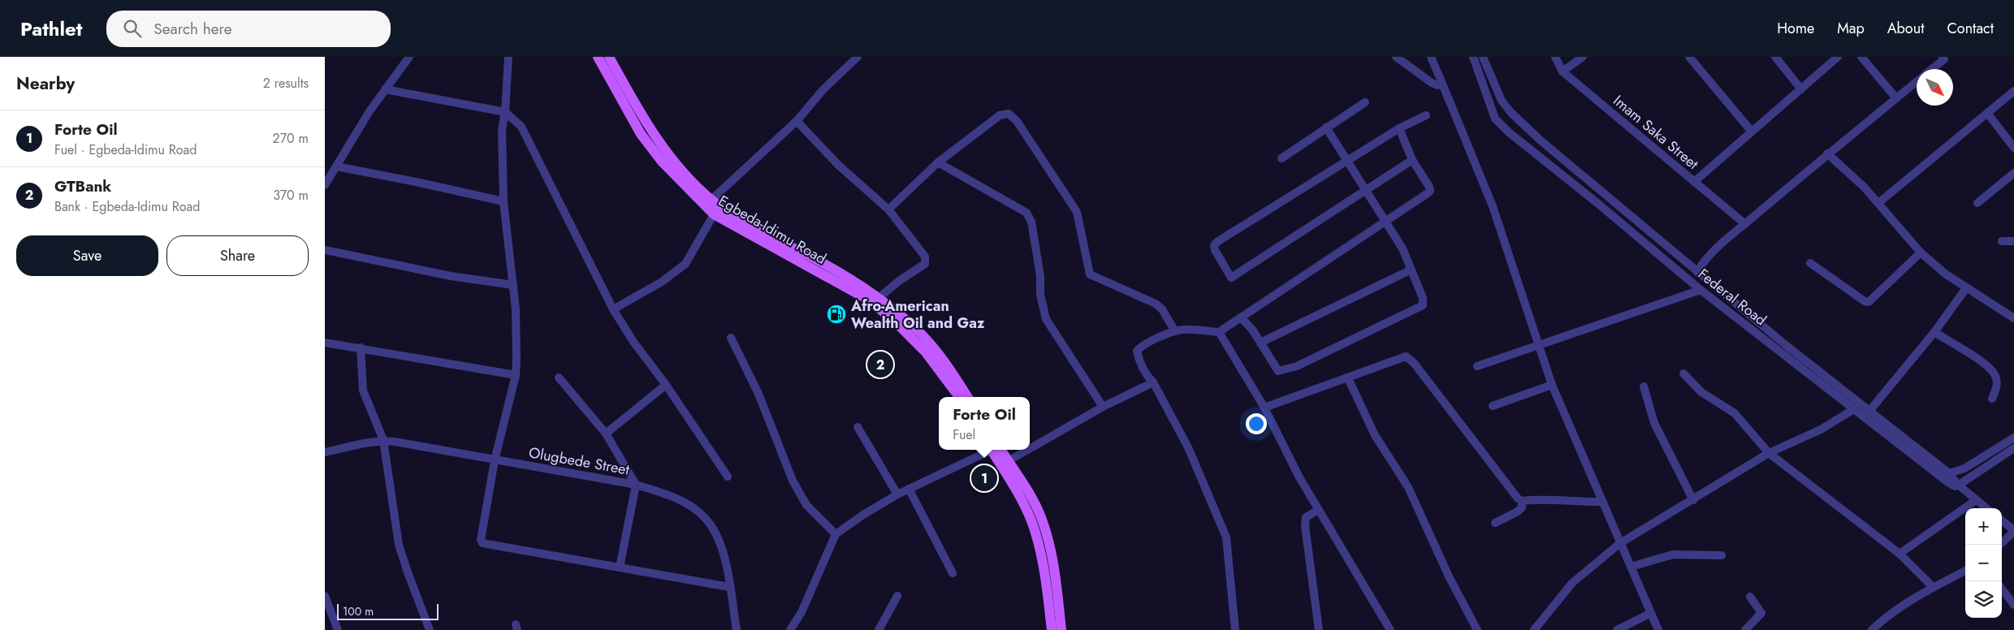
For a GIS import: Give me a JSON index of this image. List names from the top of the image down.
{
  "streets": {
    "main road": ["Egbeda-Idimu Road"],
    "street": ["Imam Saka Street", "Federal Road", "Olugbede Street"]
  },
  "places": {
    "fuel station": ["Afro-American Wealth Oil and Gaz"]
  },
  "scale_bar": "100 m",
  "north": "bottom right",
  "page": {
    "header": "Pathlet",
    "search": "Search here",
    "nav": [
      "Home",
      "Map",
      "About",
      "Contact"
    ],
    "heading": ["Nearby", "2 results"],
    "list": [
      {
        "mark": "1",
        "name": "Forte Oil",
        "note": "Fuel · Egbeda-Idimu Road",
        "value": "270 m"
      },
      {
        "mark": "2",
        "name": "GTBank",
        "note": "Bank · Egbeda-Idimu Road",
        "value": "370 m"
      }
    ],
    "buttons": ["Save", "Share"],
    "pins": ["2", "1"],
    "popup": ["Forte Oil", "Fuel"],
    "map_buttons": ["+", "−"],
    "scale": "100 m"
  }
}
